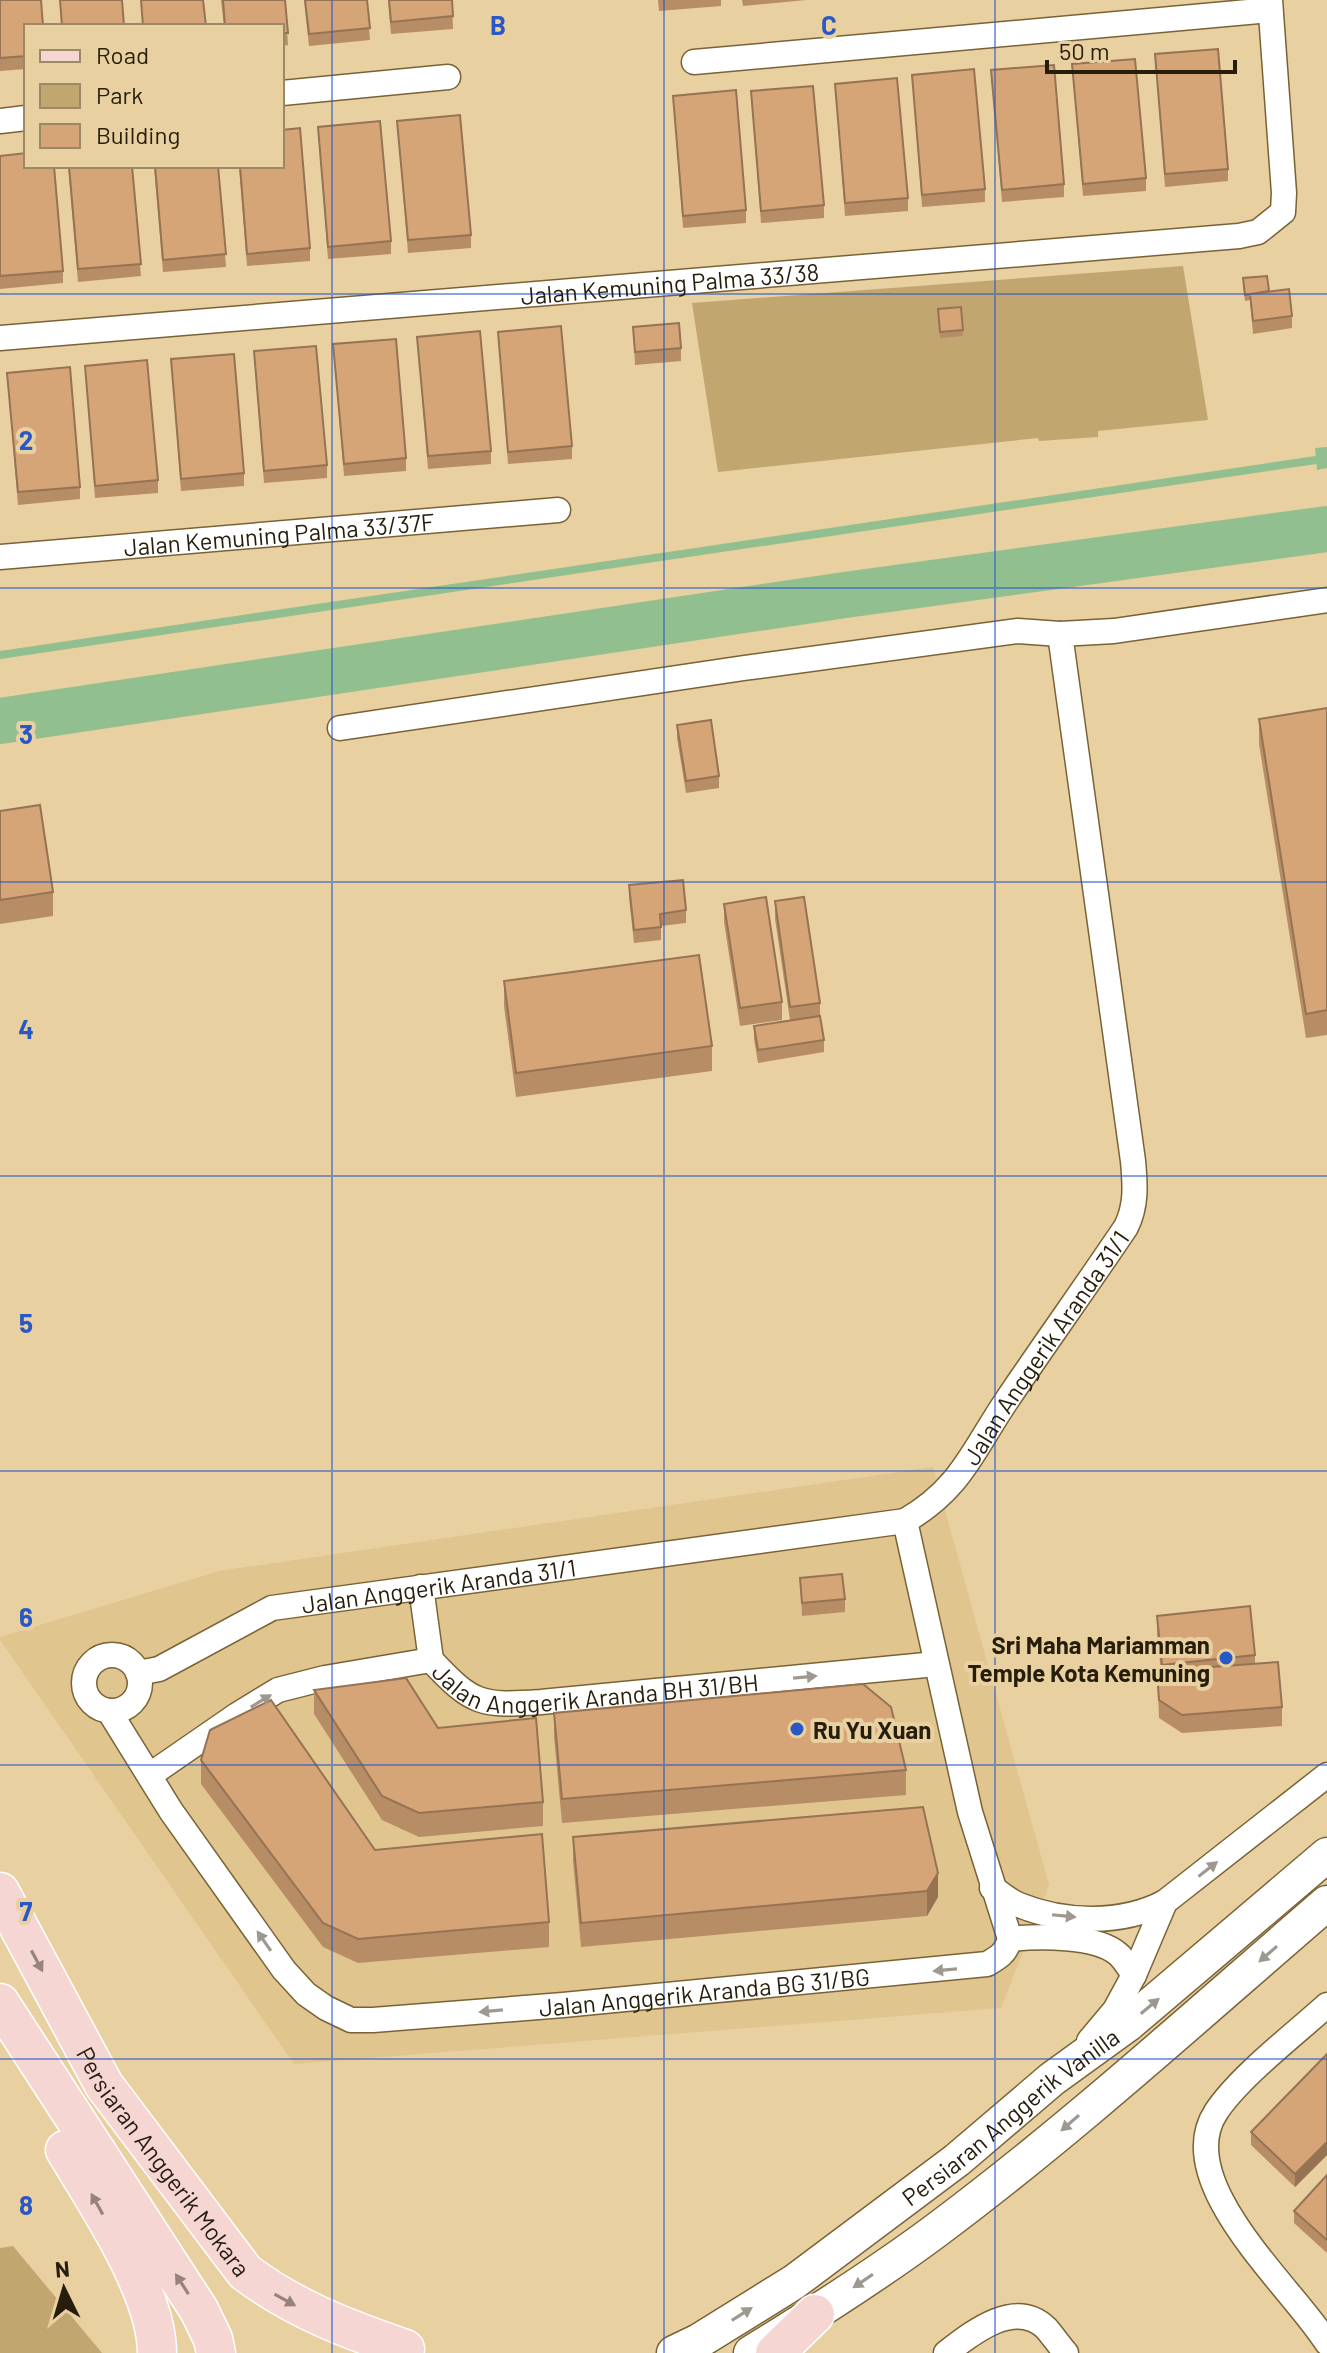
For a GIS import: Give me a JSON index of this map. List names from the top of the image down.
{
  "streets": {
    "main road": ["Persiaran Anggerik Vanilla", "Persiaran Anggerik Mokara"],
    "street": [
      "Jalan Kemuning Palma 33/38",
      "Jalan Kemuning Palma 33/37F",
      "Jalan Anggerik Aranda 31/1",
      "Jalan Anggerik Aranda BH 31/BH",
      "Jalan Anggerik Aranda BG 31/BG"
    ]
  },
  "crossings": [
    ["Jalan Anggerik Aranda 31/1", "Jalan Anggerik Aranda BG 31/BG"],
    ["Jalan Anggerik Aranda BH 31/BH", "Jalan Anggerik Aranda BG 31/BG"]
  ],
  "one_way": ["Jalan Anggerik Aranda BH 31/BH", "Jalan Anggerik Aranda BG 31/BG"],
  "places": ["Sri Maha Mariamman Temple Kota Kemuning", "Ru Yu Xuan"],
  "legend": ["Road", "Park", "Building"],
  "scale_bar": "50 m",
  "north": "top",
  "grid": {
    "columns": ["B", "C"],
    "rows": [
      "2",
      "3",
      "4",
      "5",
      "6",
      "7",
      "8"
    ]
  }
}
